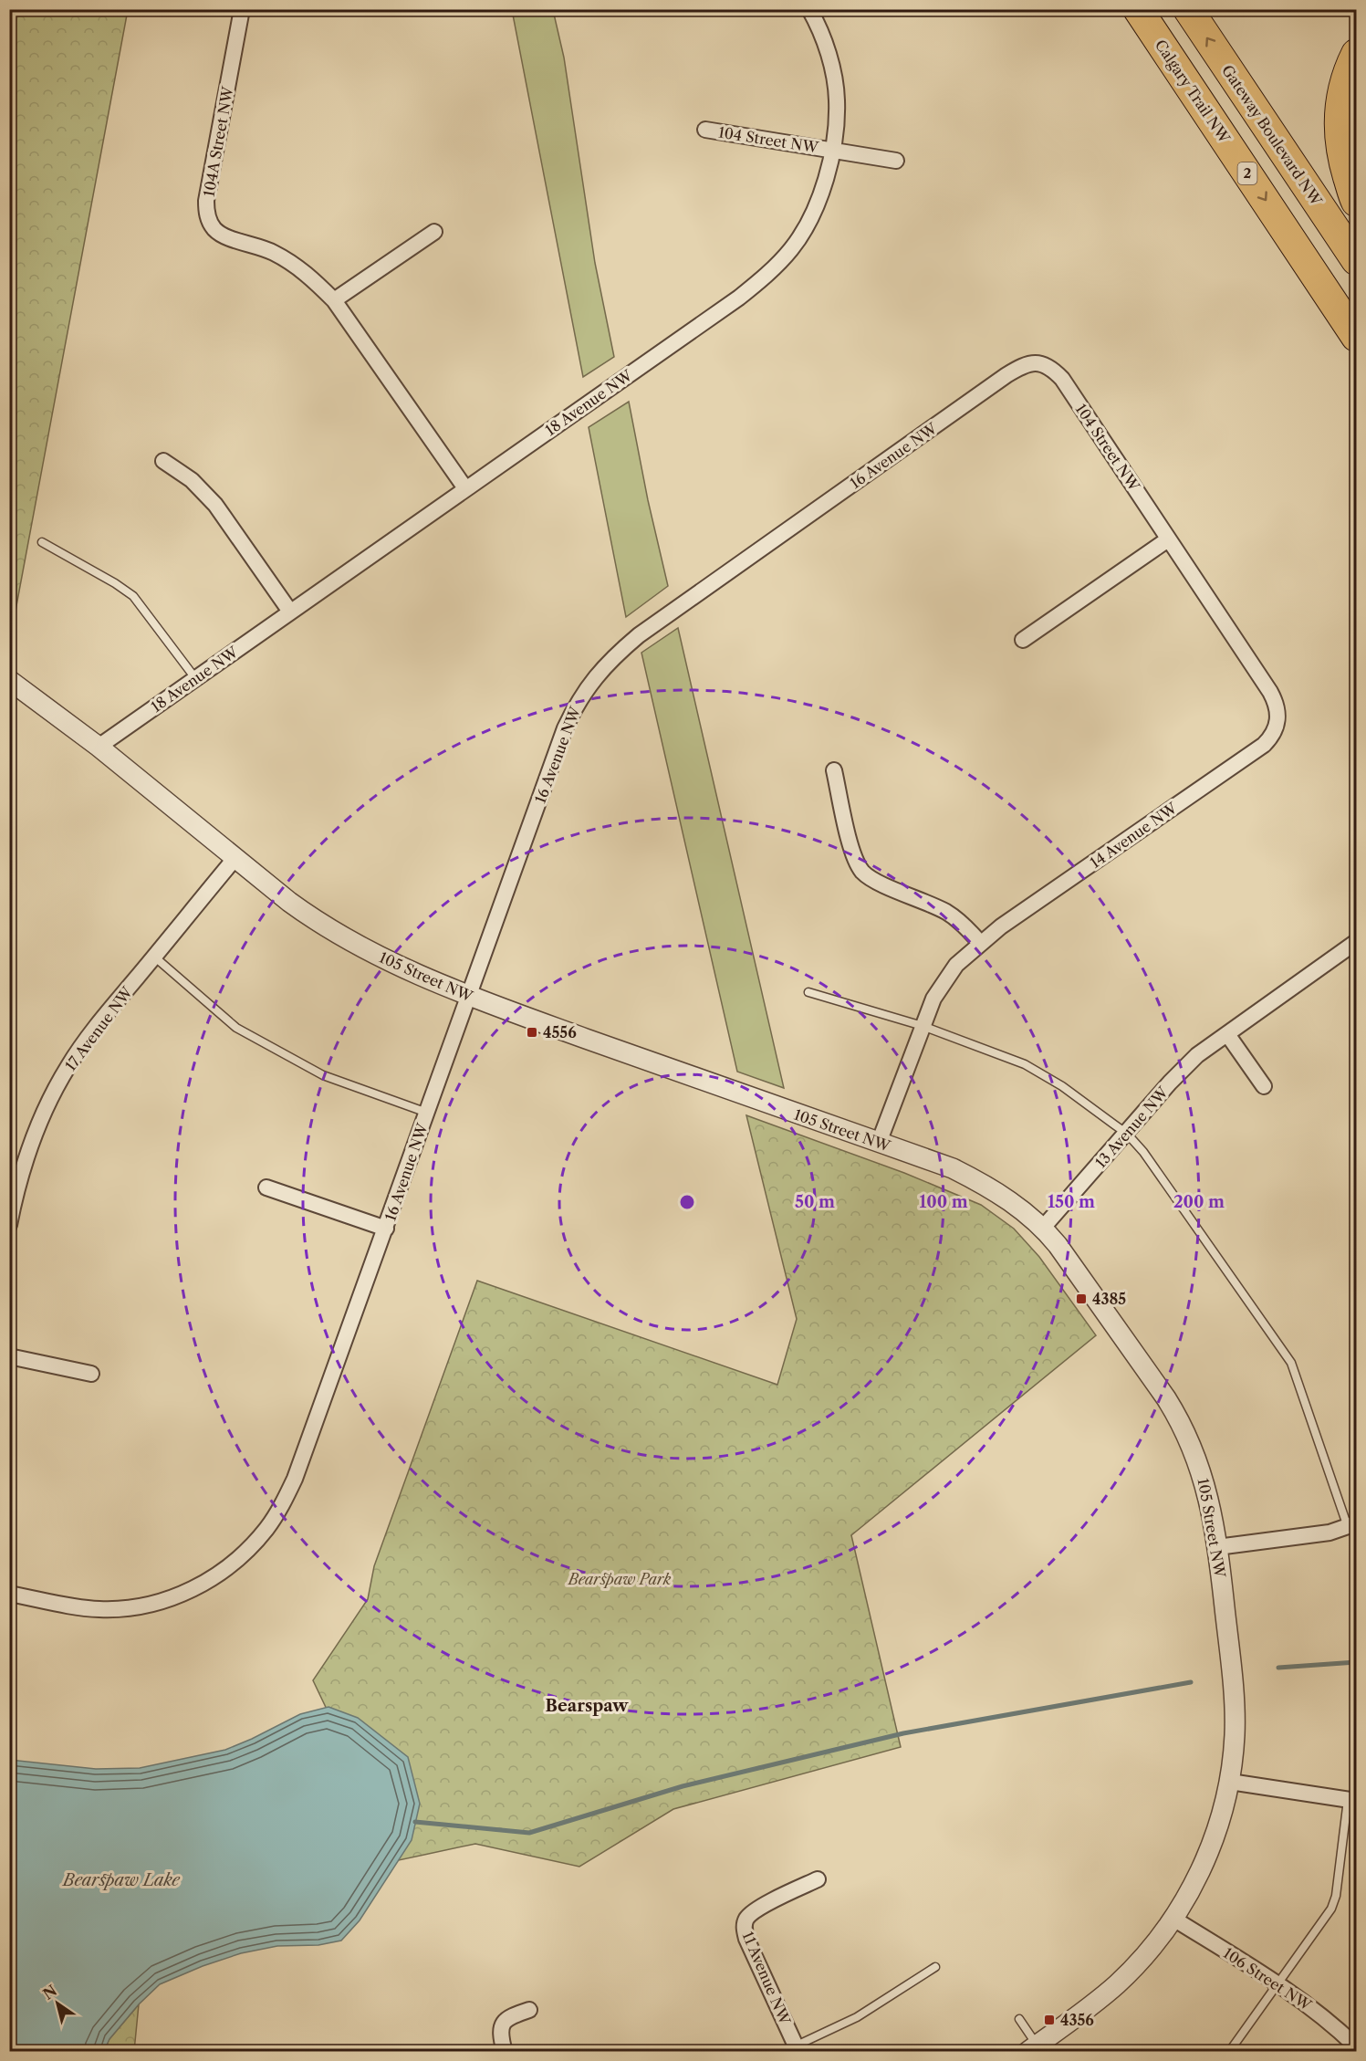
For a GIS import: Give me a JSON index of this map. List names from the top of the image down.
{
  "streets": {
    "highway": ["Calgary Trail NW", "Gateway Boulevard NW", "2"],
    "street": [
      "104 Street NW",
      "104A Street NW",
      "18 Avenue NW",
      "16 Avenue NW",
      "14 Avenue NW",
      "105 Street NW",
      "17 Avenue NW",
      "13 Avenue NW",
      "11 Avenue NW",
      "106 Street NW"
    ]
  },
  "crossings": [
    ["104 Street NW", "18 Avenue NW"],
    ["104 Street NW", "16 Avenue NW"],
    ["104 Street NW", "14 Avenue NW"],
    ["104A Street NW", "18 Avenue NW"],
    ["18 Avenue NW", "105 Street NW"],
    ["16 Avenue NW", "105 Street NW"],
    ["14 Avenue NW", "105 Street NW"],
    ["105 Street NW", "17 Avenue NW"],
    ["105 Street NW", "13 Avenue NW"]
  ],
  "one_way": ["Calgary Trail NW", "Gateway Boulevard NW"],
  "districts": ["Bearspaw"],
  "water": ["Bearspaw Lake"],
  "parks": ["Bearspaw Park"],
  "places": {
    "transit": ["4556", "4385", "4356"]
  },
  "north": "top left",
  "rings": [
    "50 m",
    "100 m",
    "150 m",
    "200 m"
  ]
}
